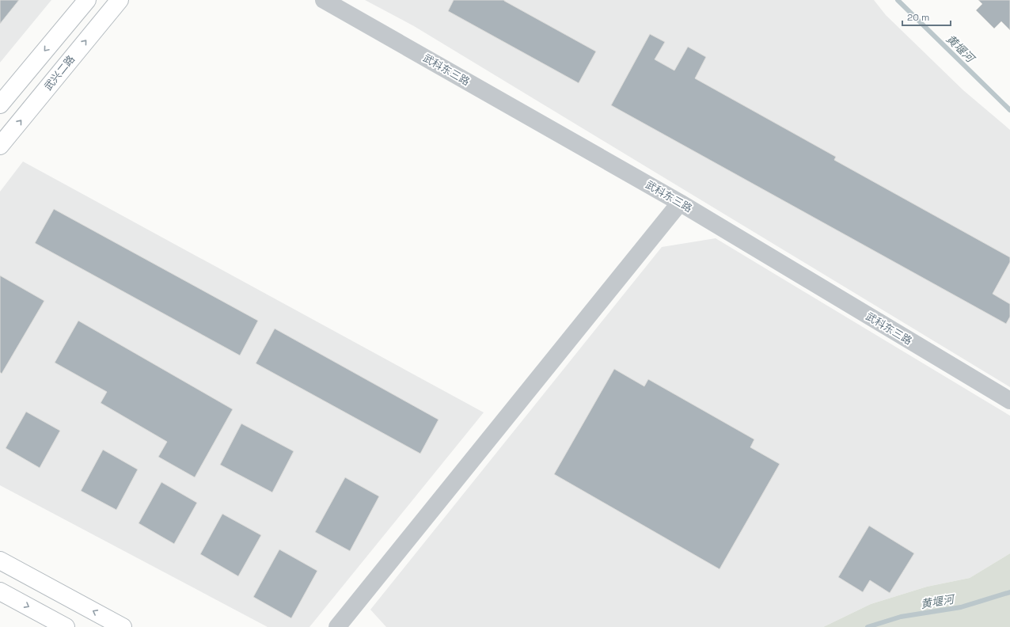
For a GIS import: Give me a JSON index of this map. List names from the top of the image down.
{
  "streets": {
    "street": ["武科东三路", "武兴二路"]
  },
  "water": ["黄堰河"],
  "scale_bar": "20 m"
}
